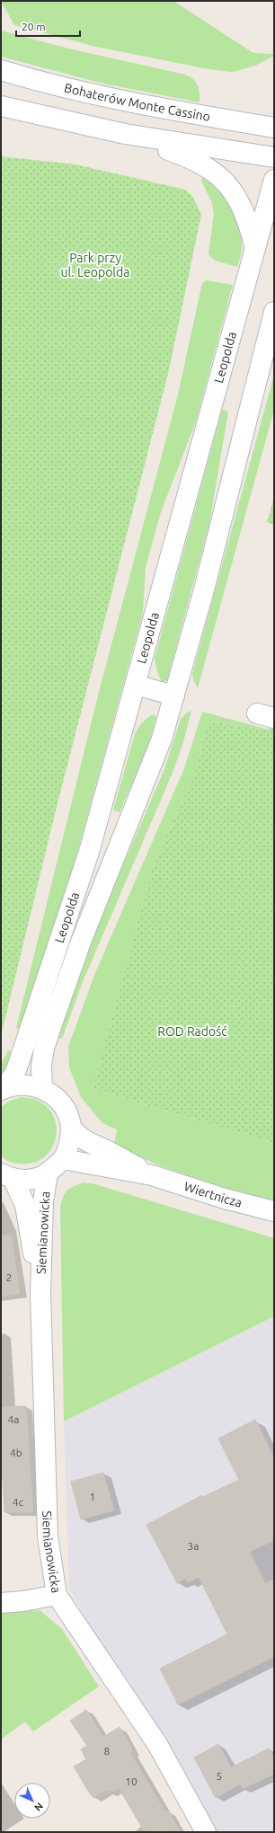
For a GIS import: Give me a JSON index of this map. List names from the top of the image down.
{
  "streets": {
    "street": [
      "Bohaterów Monte Cassino",
      "Leopolda",
      "Wiertnicza",
      "Siemianowicka"
    ]
  },
  "parks": ["Park przy ul. Leopolda", "ROD Radość"],
  "house_numbers": [
    "2",
    "4a",
    "4b",
    "1",
    "4c",
    "3a",
    "8",
    "5",
    "10"
  ],
  "scale_bar": "20 m",
  "north": "bottom right"
}
